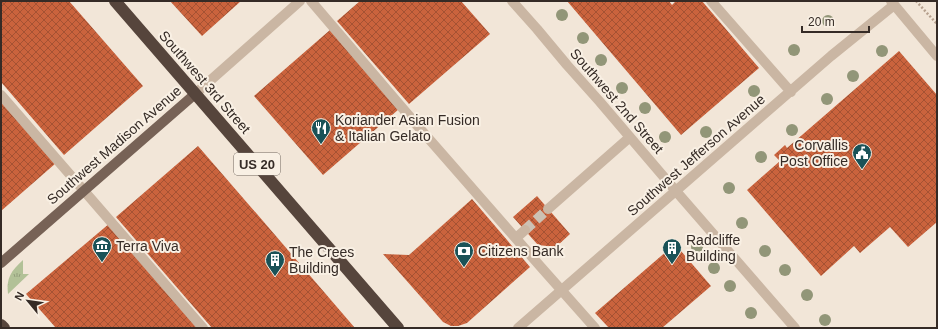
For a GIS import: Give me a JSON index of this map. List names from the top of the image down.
{
  "streets": {
    "highway": ["Southwest 3rd Street", "US 20"],
    "main road": ["Southwest Madison Avenue"],
    "street": ["Southwest 2nd Street", "Southwest Jefferson Avenue"]
  },
  "crossings": [
    ["Southwest 3rd Street", "Southwest Madison Avenue"],
    ["Southwest 2nd Street", "Southwest Jefferson Avenue"]
  ],
  "places": {
    "restaurant": ["Koriander Asian Fusion & Italian Gelato"],
    "public building": ["Corvallis Post Office"],
    "museum": ["Terra Viva"],
    "building": ["Radcliffe Building", "The Crees Building"],
    "bank": ["Citizens Bank"]
  },
  "scale_bar": "20 m",
  "north": "top left"
}
